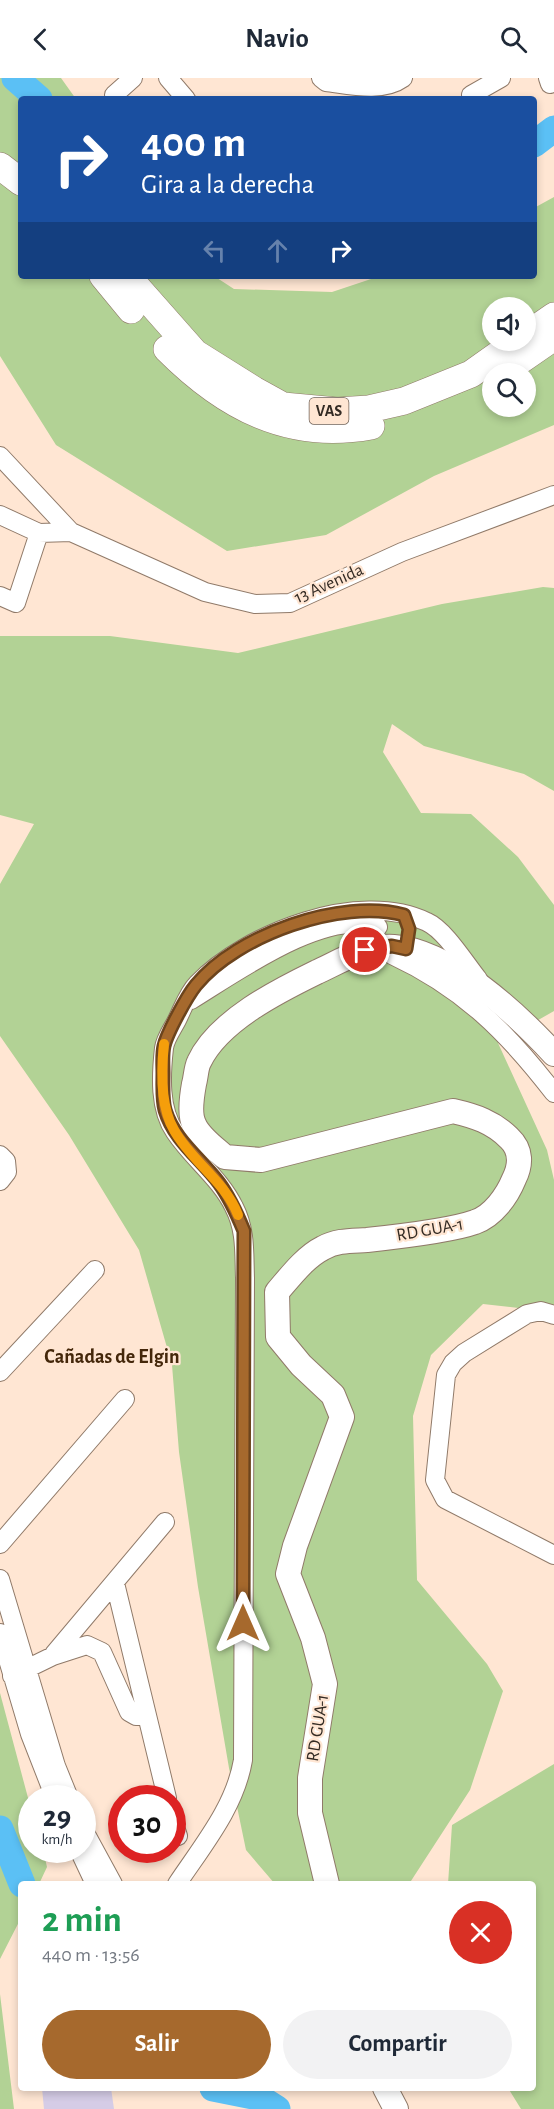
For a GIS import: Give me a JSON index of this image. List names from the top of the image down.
{
  "streets": {
    "highway": ["VAS"],
    "main road": ["RD GUA-1"],
    "street": ["13 Avenida"]
  },
  "districts": ["Cañadas de Elgin"],
  "page": {
    "header": "Navio",
    "turn": ["400 m", "Gira a la derecha"],
    "speed": "29 km/h",
    "limit": "30",
    "heading": ["2 min", "440 m · 13:56"],
    "buttons": ["Salir", "Compartir"]
  }
}
